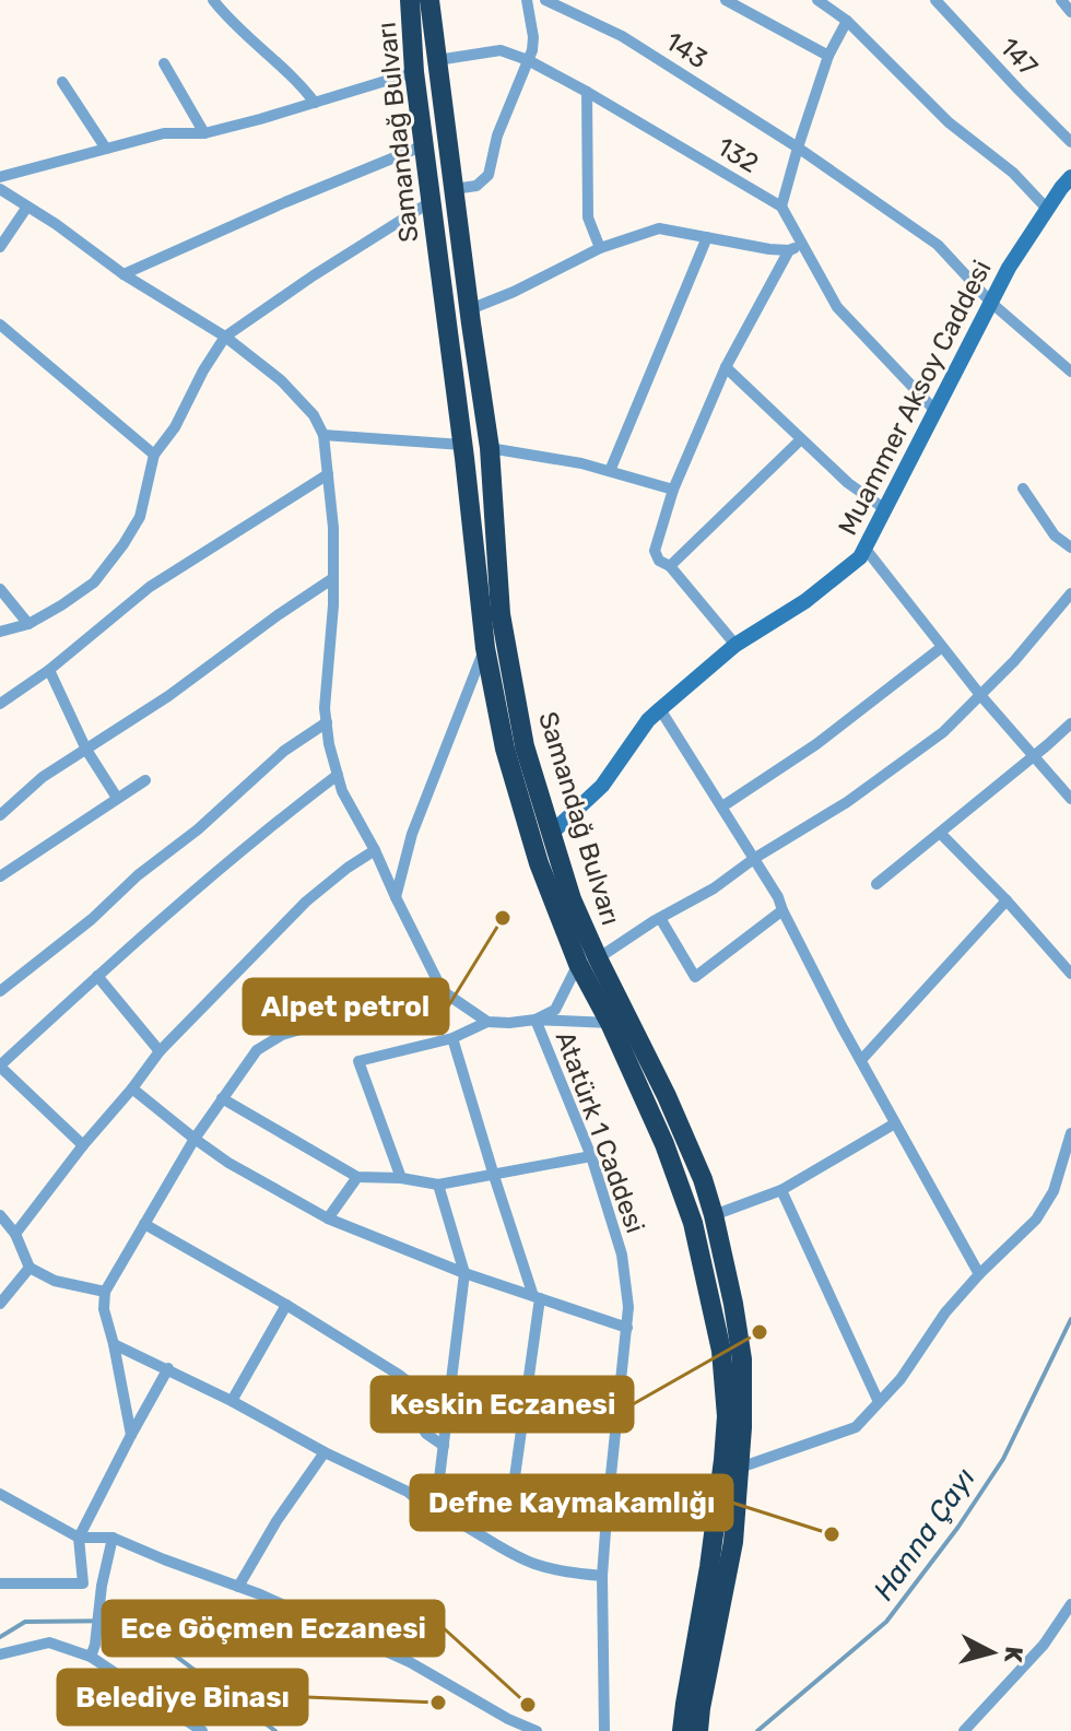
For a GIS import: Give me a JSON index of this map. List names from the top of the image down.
{
  "streets": {
    "highway": ["Samandağ Bulvarı"],
    "street": [
      "143",
      "147",
      "132",
      "Muammer Aksoy Caddesi",
      "Atatürk 1 Caddesi"
    ]
  },
  "crossings": [
    ["143", "Muammer Aksoy Caddesi"],
    ["Samandağ Bulvarı", "132"],
    ["Samandağ Bulvarı", "Muammer Aksoy Caddesi"],
    ["Samandağ Bulvarı", "Atatürk 1 Caddesi"]
  ],
  "water": ["Hanna Çayı"],
  "places": [
    "Alpet petrol",
    "Keskin Eczanesi",
    "Defne Kaymakamlığı",
    "Belediye Binası",
    "Ece Göçmen Eczanesi"
  ],
  "north": "right"
}
